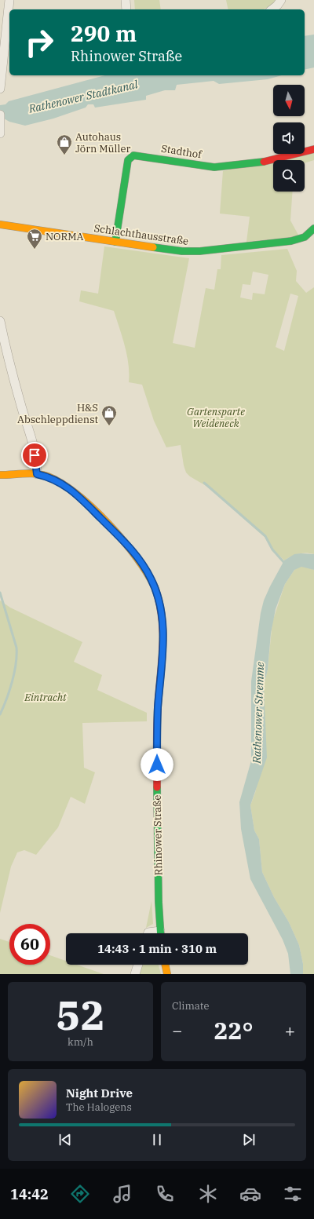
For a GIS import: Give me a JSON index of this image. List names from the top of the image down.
{
  "streets": {
    "street": ["Stadthof", "Schlachthausstraße", "Rhinower Straße"]
  },
  "crossings": [
    ["Stadthof", "Schlachthausstraße"]
  ],
  "water": ["Rathenower Stadtkanal", "Rathenower Stremme"],
  "parks": ["Gartensparte Weideneck", "Eintracht"],
  "places": {
    "shop": ["Autohaus Jörn Müller", "H&S Abschleppdienst"],
    "supermarket": ["NORMA"]
  },
  "north": "bottom",
  "page": {
    "turn": ["290 m", "Rhinower Straße"],
    "limit": "60",
    "trip": "14:43 · 1 min · 310 m",
    "tile": [
      ["52", "km/h"],
      "Climate"
    ],
    "heat": ["−", "22°", "+"],
    "song": ["Night Drive", "The Halogens"],
    "tabs": "14:42"
  }
}
